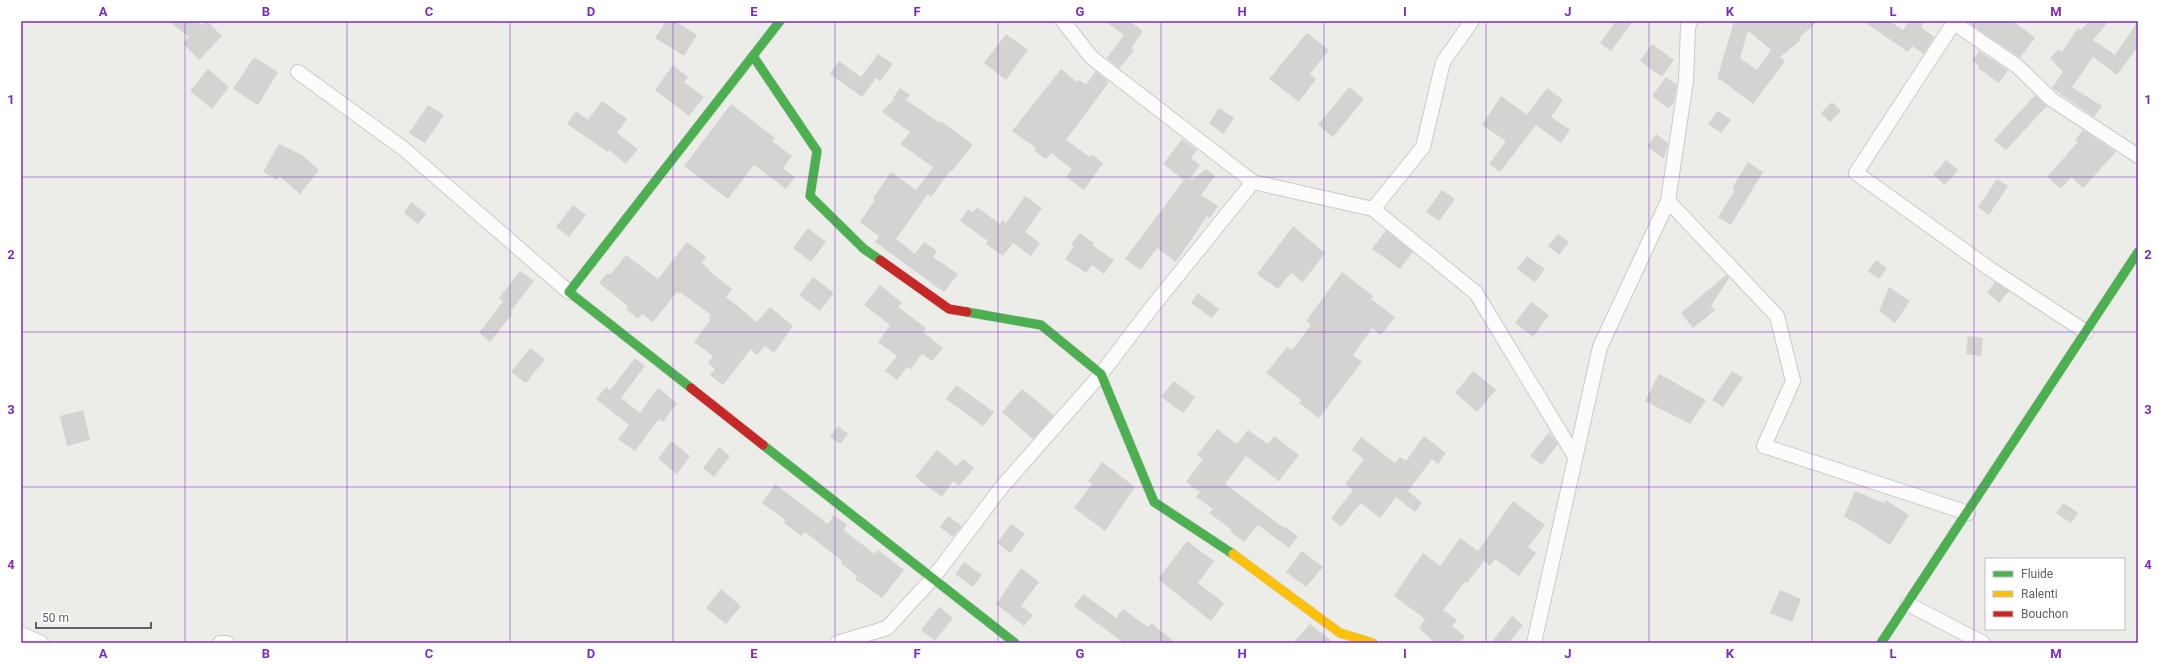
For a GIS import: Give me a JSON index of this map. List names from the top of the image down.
{
  "legend": ["Fluide", "Ralenti", "Bouchon"],
  "scale_bar": "50 m",
  "grid": {
    "columns": [
      "A",
      "B",
      "C",
      "D",
      "E",
      "F",
      "G",
      "H",
      "I",
      "J",
      "K",
      "L",
      "M"
    ],
    "rows": [
      "1",
      "2",
      "3",
      "4"
    ]
  }
}
